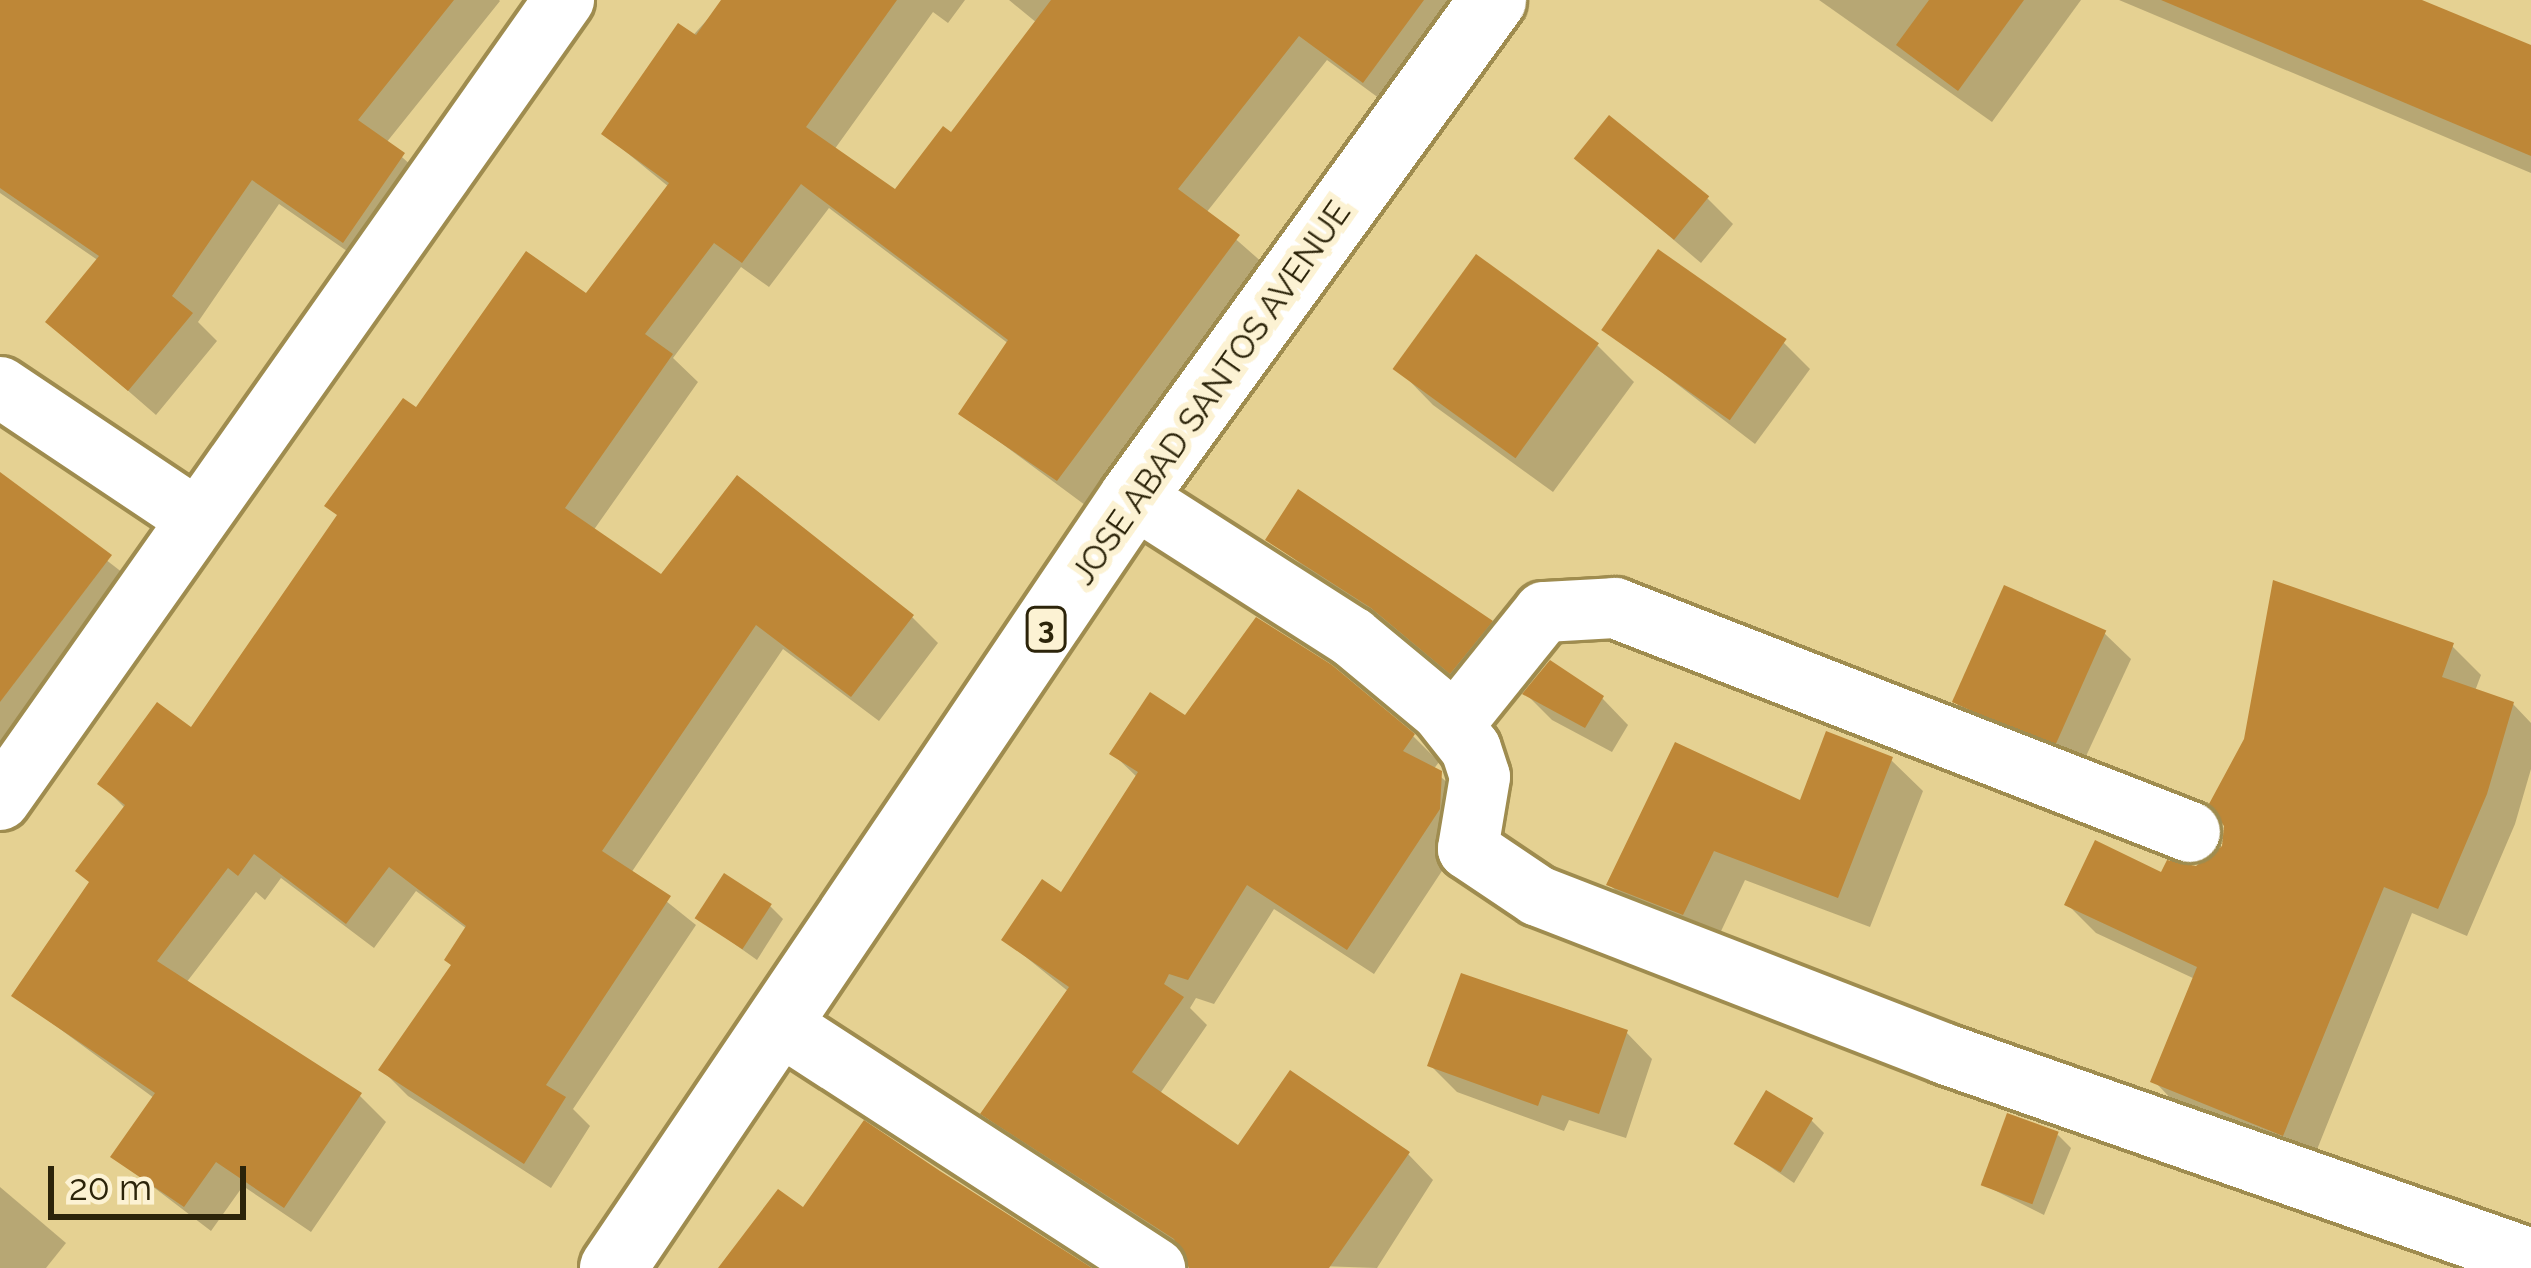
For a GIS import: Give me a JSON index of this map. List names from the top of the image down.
{
  "streets": {
    "highway": ["JOSE ABAD SANTOS AVENUE", "3"]
  },
  "scale_bar": "20 m"
}
